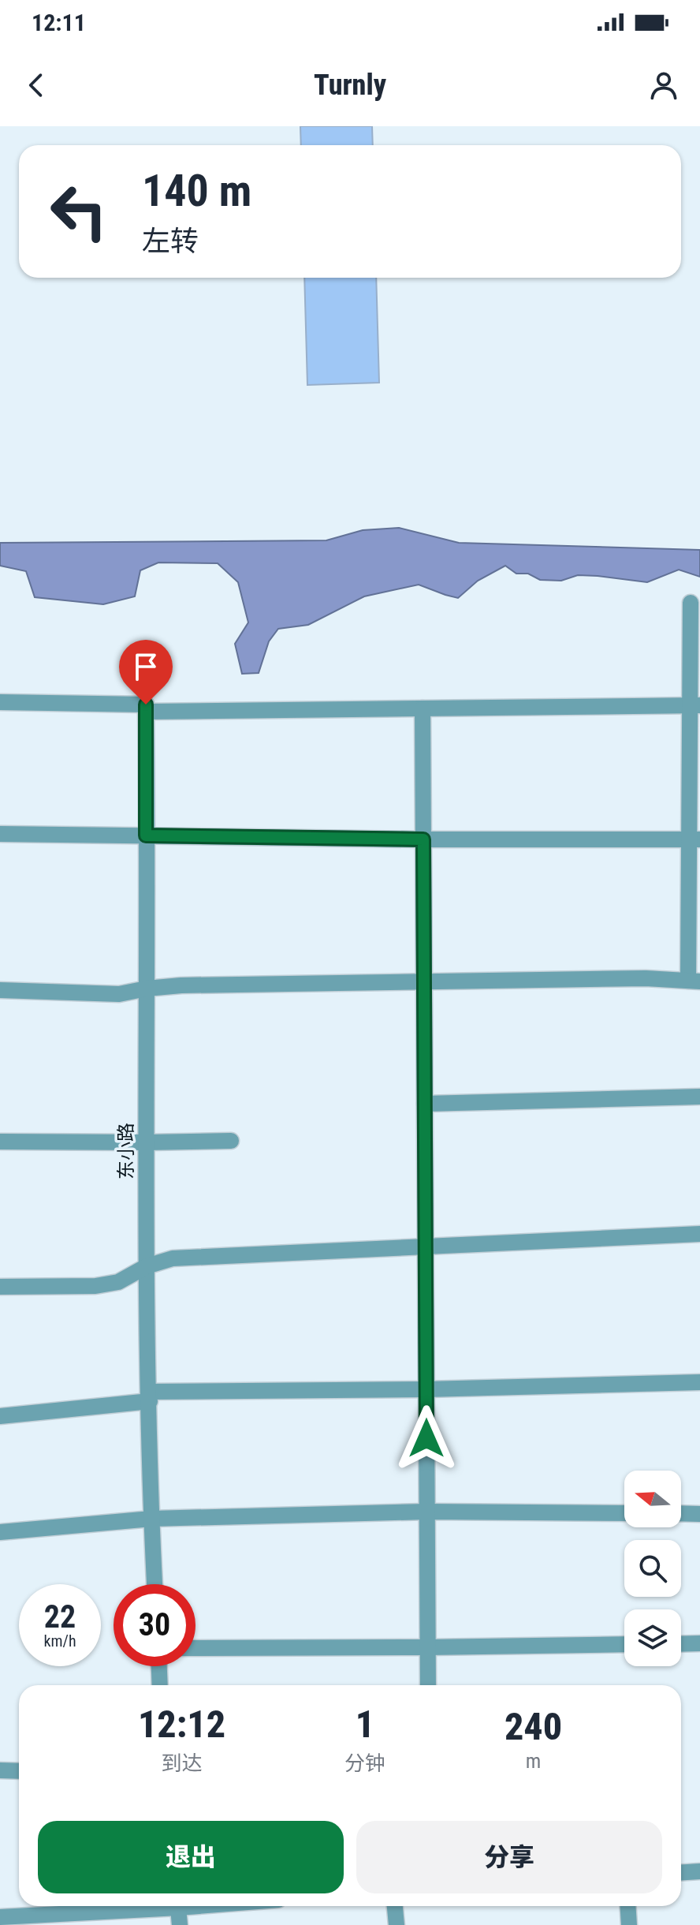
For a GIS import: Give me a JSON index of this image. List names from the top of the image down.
{
  "streets": {
    "street": ["东小路"]
  },
  "north": "left",
  "page": {
    "status": "12:11",
    "header": "Turnly",
    "turn": ["140 m", "左转"],
    "speed": "22 km/h",
    "limit": "30",
    "eta": [
      "12:12",
      "到达",
      "1",
      "分钟",
      "240",
      "m"
    ],
    "buttons": ["退出", "分享"]
  }
}
